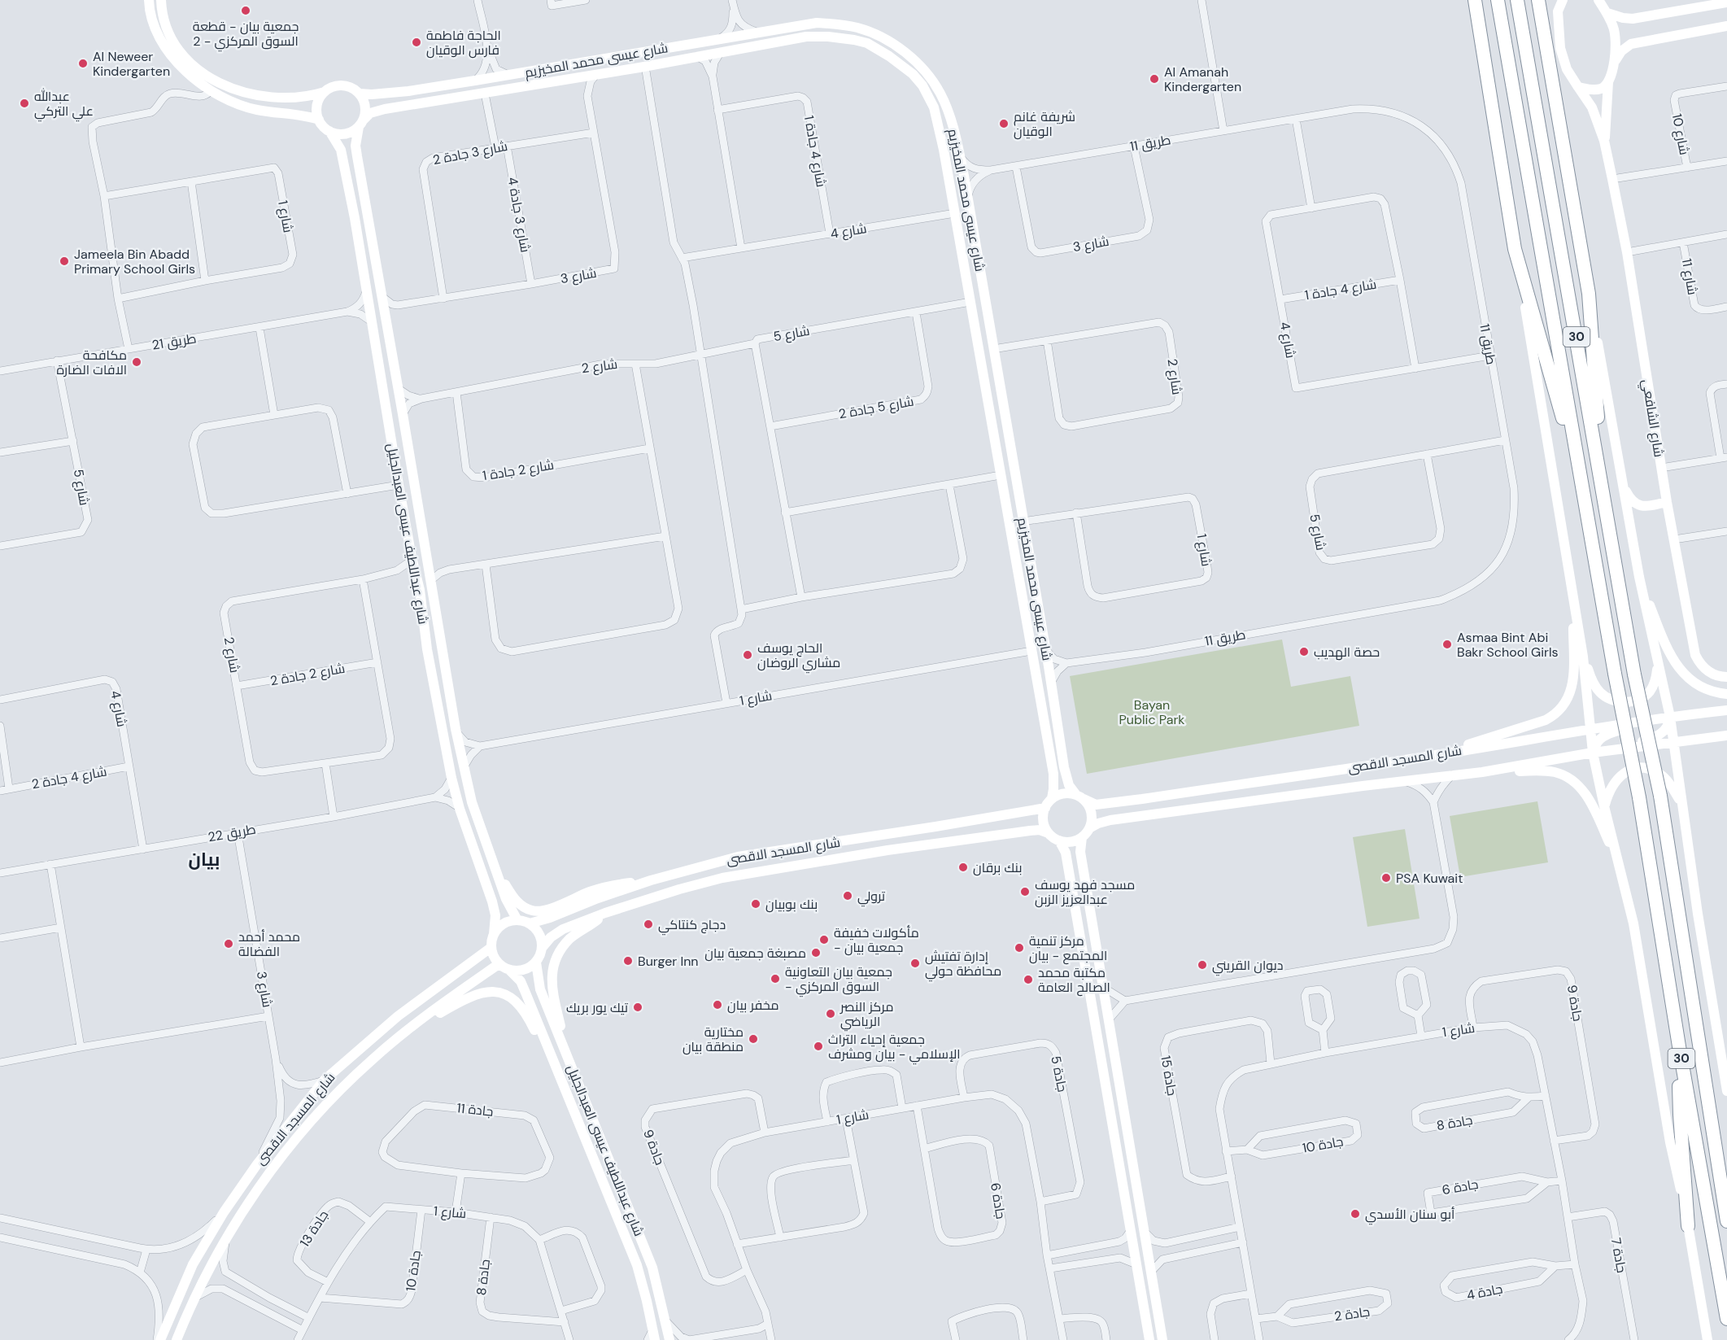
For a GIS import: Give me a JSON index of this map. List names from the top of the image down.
{
  "streets": {
    "highway": ["30"],
    "main road": [
      "شارع عيسى محمد المخيزيم",
      "شارع الشافعي",
      "شارع عبداللطيف عيسى العبدالجليل",
      "شارع المسجد الاقصى"
    ],
    "street": [
      "شارع 10",
      "طريق 11",
      "شارع 4 جادة 1",
      "شارع 3 جادة 2",
      "شارع 3 جادة 4",
      "شارع 1",
      "شارع 4",
      "شارع 3",
      "شارع 11",
      "شارع 5",
      "طريق 21",
      "شارع 2",
      "شارع 5 جادة 2",
      "شارع 2 جادة 1",
      "شارع 2 جادة 2",
      "شارع 4 جادة 2",
      "طريق 22",
      "جادة 9",
      "جادة 5",
      "جادة 15",
      "جادة 11",
      "جادة 8",
      "جادة 10",
      "جادة 6",
      "جادة 13",
      "جادة 7",
      "جادة 4",
      "جادة 2"
    ]
  },
  "crossings": [
    ["شارع عيسى محمد المخيزيم", "طريق 11"],
    ["شارع عيسى محمد المخيزيم", "شارع 1"],
    ["شارع عيسى محمد المخيزيم", "شارع 4"],
    ["شارع عيسى محمد المخيزيم", "شارع 3"],
    ["شارع عيسى محمد المخيزيم", "شارع 5"],
    ["شارع عيسى محمد المخيزيم", "شارع 2"],
    ["شارع عيسى محمد المخيزيم", "شارع عبداللطيف عيسى العبدالجليل"],
    ["شارع عيسى محمد المخيزيم", "شارع المسجد الاقصى"],
    ["شارع 10", "شارع الشافعي"],
    ["طريق 11", "شارع 4"],
    ["طريق 11", "شارع 3"],
    ["طريق 11", "شارع 5"],
    ["شارع 4 جادة 1", "شارع 4"],
    ["شارع 3 جادة 2", "شارع 3 جادة 4"],
    ["شارع 3 جادة 2", "شارع 3"],
    ["شارع 3 جادة 4", "شارع 3"],
    ["شارع 1", "جادة 9"],
    ["شارع 1", "جادة 5"],
    ["شارع 1", "جادة 15"],
    ["شارع 1", "جادة 8"],
    ["شارع 1", "جادة 10"],
    ["شارع 1", "جادة 6"],
    ["شارع 1", "جادة 13"],
    ["شارع 1", "جادة 7"],
    ["شارع 1", "جادة 4"],
    ["شارع 1", "جادة 2"],
    ["شارع 4", "شارع 4 جادة 2"],
    ["شارع 4", "طريق 22"],
    ["شارع 3", "شارع المسجد الاقصى"],
    ["شارع 3", "طريق 22"],
    ["شارع 11", "شارع الشافعي"],
    ["شارع 5", "طريق 21"],
    ["شارع 5", "شارع 5 جادة 2"],
    ["شارع 2", "شارع 2 جادة 1"],
    ["شارع 2", "شارع عبداللطيف عيسى العبدالجليل"],
    ["شارع 2", "شارع 2 جادة 2"],
    ["شارع عبداللطيف عيسى العبدالجليل", "شارع المسجد الاقصى"]
  ],
  "districts": ["بيان"],
  "parks": ["Bayan Public Park"],
  "places": [
    "جمعية بيان - قطعة 2 - السوق المركزي",
    "الحاجة فاطمة فارس الوقيان",
    "Al Neweer Kindergarten",
    "Al Amanah Kindergarten",
    "عبدالله علي التركي",
    "شريفة غانم الوقيان",
    "Jameela Bin Abadd Primary School Girls",
    "مكافحة الافات الضارة",
    "Asmaa Bint Abi Bakr School Girls",
    "حصة الهديب",
    "الحاج يوسف مشاري الروضان",
    "بنك برقان",
    "PSA Kuwait",
    "مسجد فهد يوسف عبدالعزيز الزبن",
    "ترولي",
    "بنك بوبيان",
    "دجاج كنتاكي",
    "مأكولات خفيفة - جمعية بيان",
    "محمد أحمد الفضالة",
    "مركز تنمية المجتمع - بيان",
    "مصبغة جمعية بيان",
    "Burger Inn",
    "إدارة تفتيش محافظة حولي",
    "ديوان القريني",
    "جمعية بيان التعاونية - السوق المركزي",
    "مكتبة محمد الصالح العامة",
    "مخفر بيان",
    "تيك يور بريك",
    "مركز النصر الرياضي",
    "مختارية منطقة بيان",
    "جمعية إحياء التراث الإسلامي - بيان ومشرف",
    "أبو سنان الأسدي"
  ]
}
